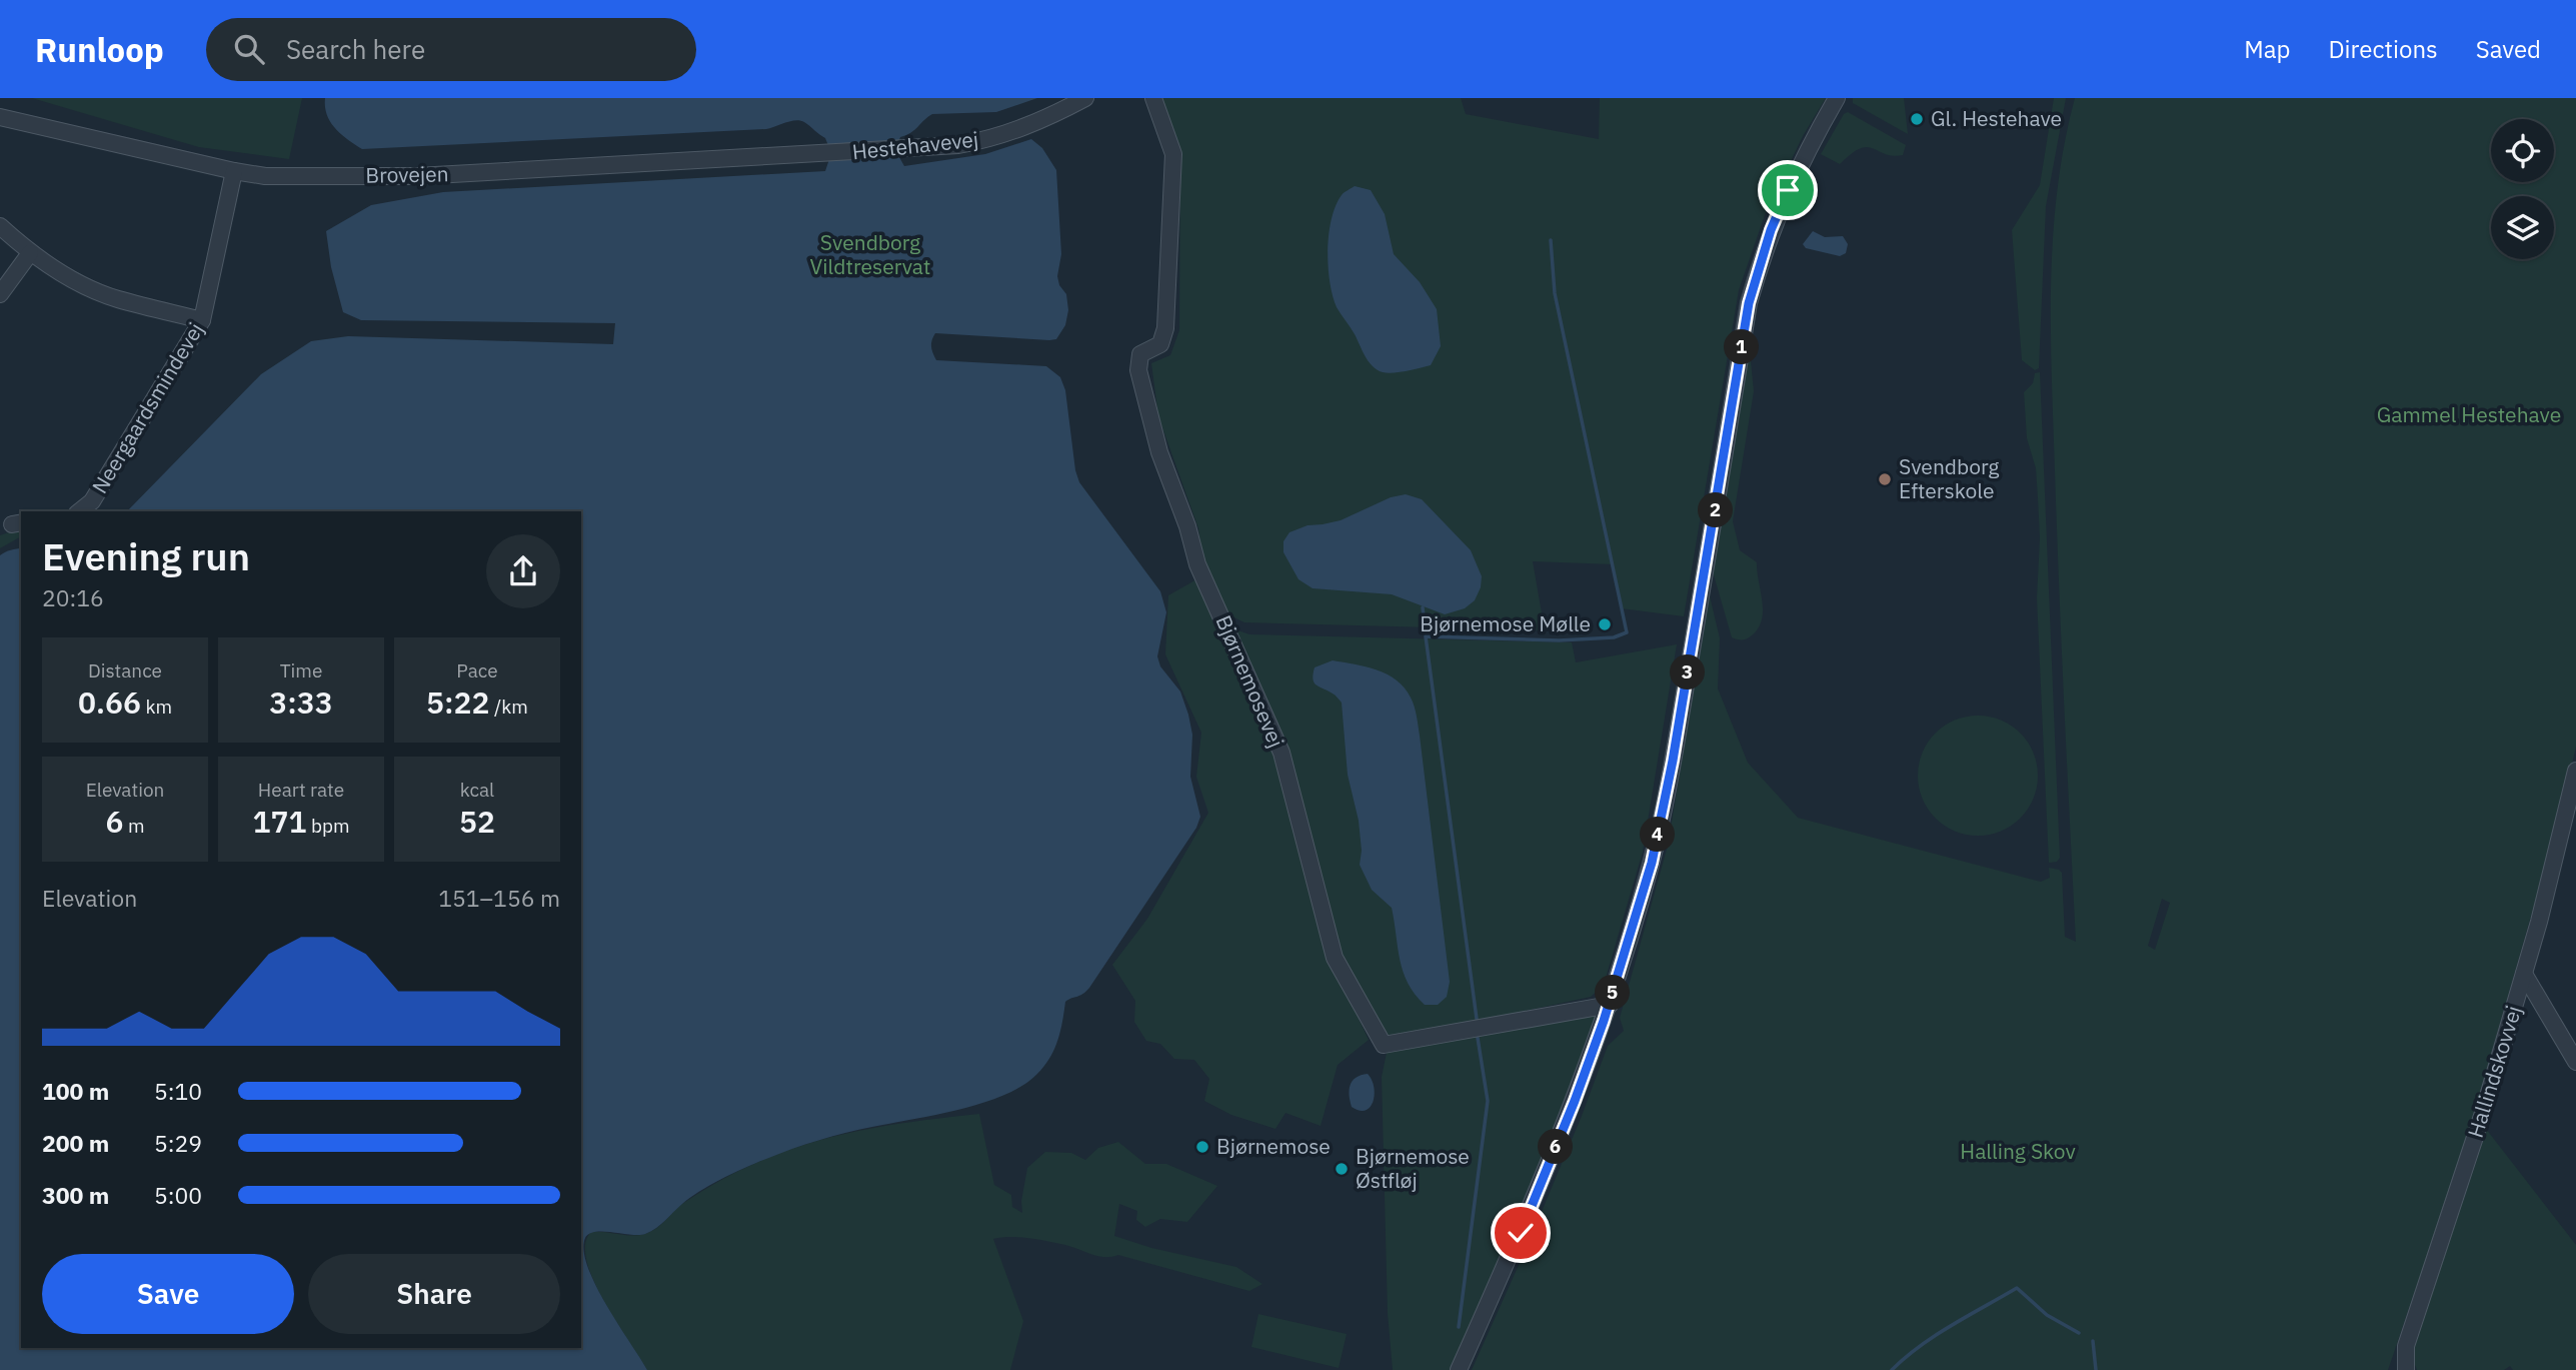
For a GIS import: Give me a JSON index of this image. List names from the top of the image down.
{
  "streets": {
    "street": [
      "Hestehavevej",
      "Brovejen",
      "Neergaardsmindevej",
      "Bjørnemosevej",
      "Hallindskovvej"
    ]
  },
  "crossings": [
    ["Hestehavevej", "Brovejen"],
    ["Brovejen", "Neergaardsmindevej"]
  ],
  "parks": ["Svendborg Vildtreservat", "Gammel Hestehave", "Halling Skov"],
  "places": [
    "Gl. Hestehave",
    "Svendborg Efterskole",
    "Bjørnemose Mølle",
    "Bjørnemose",
    "Bjørnemose Østfløj"
  ],
  "page": {
    "header": "Runloop",
    "search": "Search here",
    "nav": ["Map", "Directions", "Saved"],
    "pins": [
      "1",
      "2",
      "3",
      "4",
      "5",
      "6"
    ],
    "heading": ["Evening run", "20:16"],
    "stats": [
      ["Distance", "0.66 km"],
      ["Time", "3:33"],
      ["Pace", "5:22 /km"],
      ["Elevation", "6 m"],
      ["Heart rate", "171 bpm"],
      ["kcal", "52"]
    ],
    "chart": ["Elevation", "151–156 m"],
    "list": [
      {
        "name": "100 m",
        "note": "5:10"
      },
      {
        "name": "200 m",
        "note": "5:29"
      },
      {
        "name": "300 m",
        "note": "5:00"
      }
    ],
    "buttons": ["Save", "Share"]
  }
}
